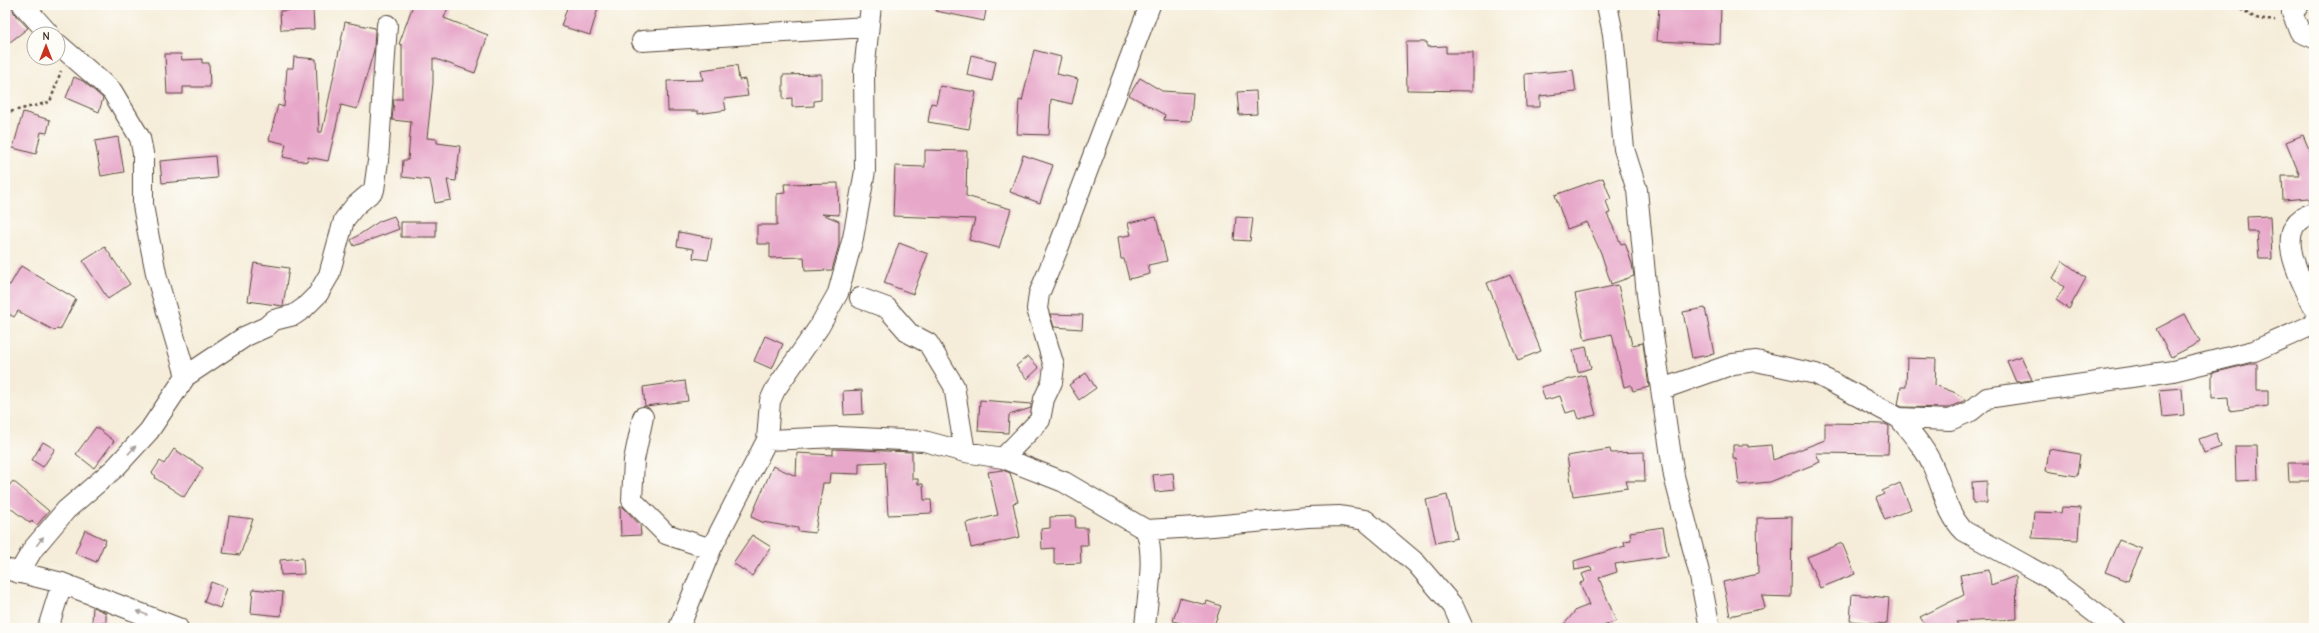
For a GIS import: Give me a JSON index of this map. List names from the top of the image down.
{
  "north": "top"
}
